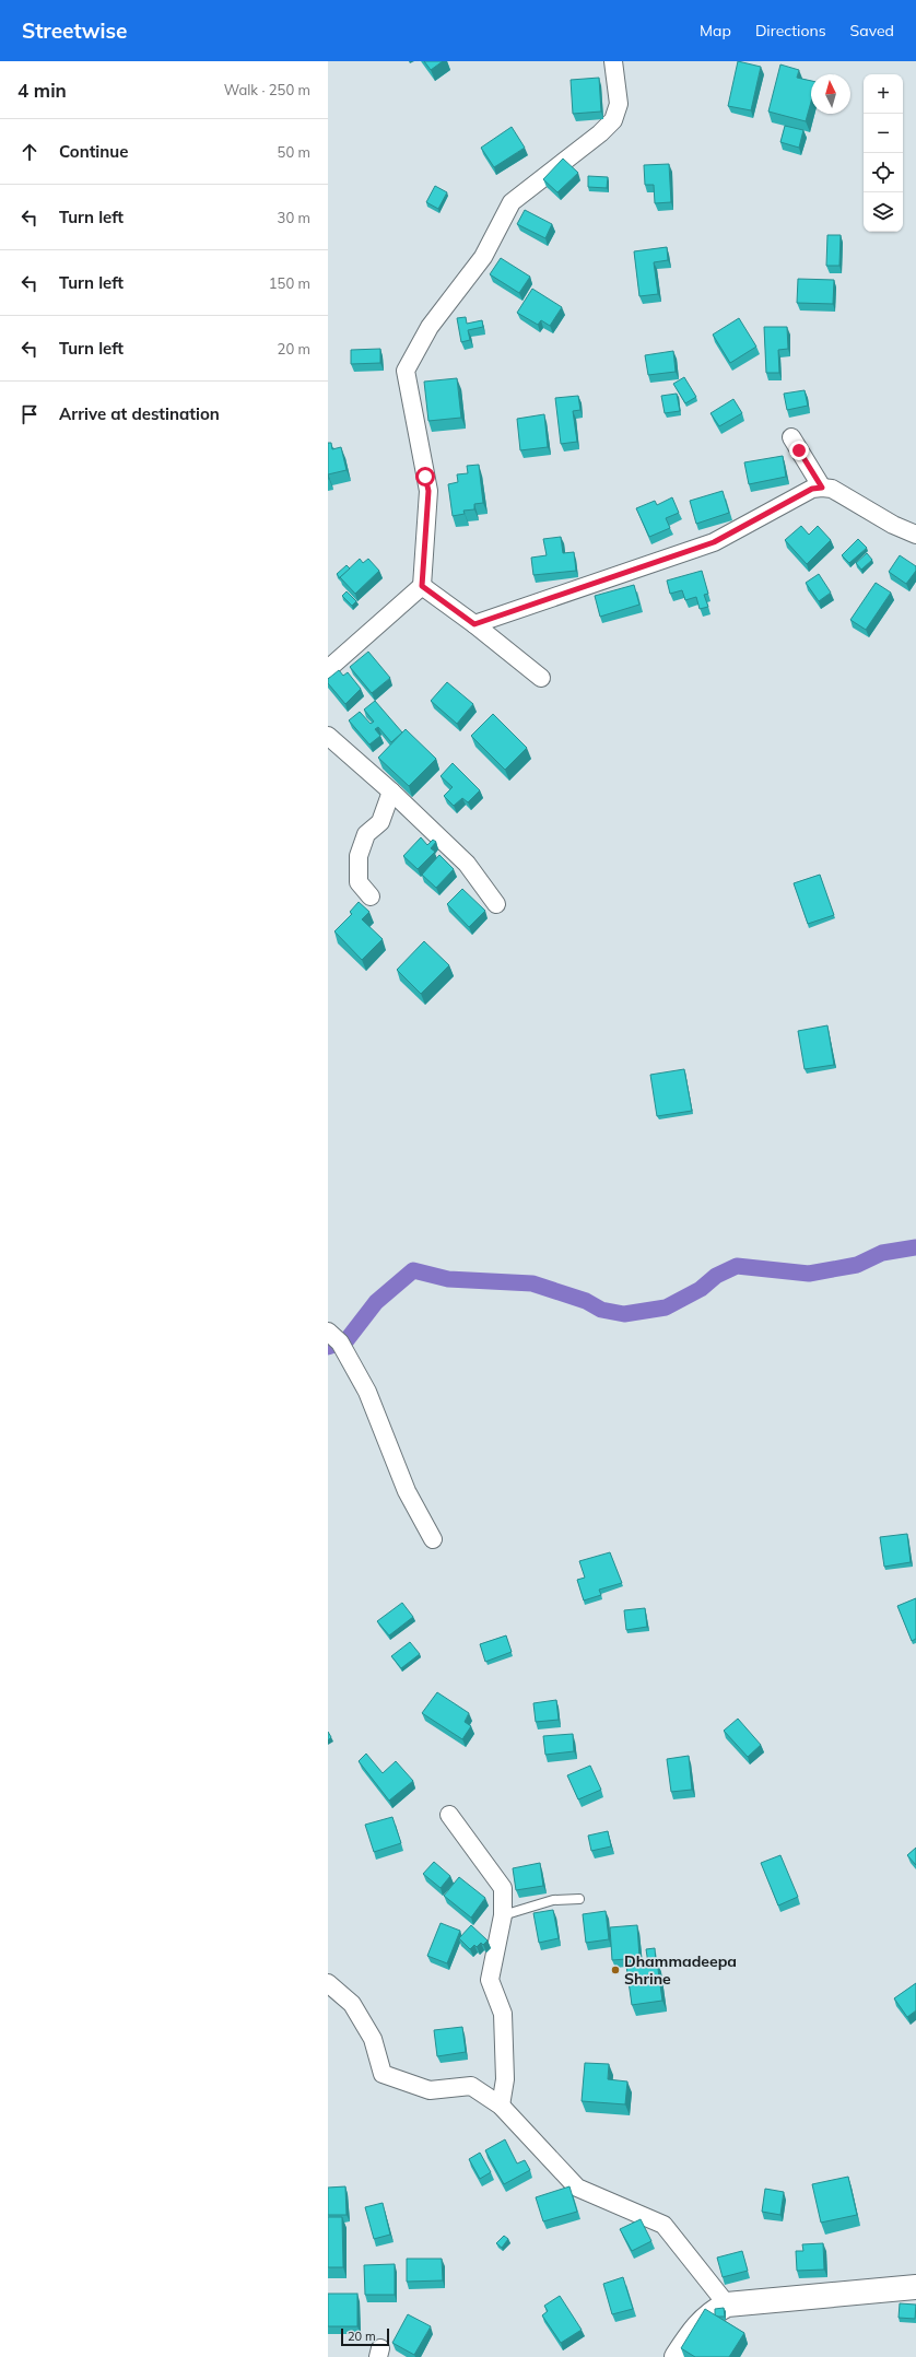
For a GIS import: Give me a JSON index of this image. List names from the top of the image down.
{
  "places": ["Dhammadeepa Shrine"],
  "scale_bar": "20 m",
  "north": "top",
  "page": {
    "header": "Streetwise",
    "nav": ["Map", "Directions", "Saved"],
    "heading": ["4 min", "Walk · 250 m"],
    "map_buttons": ["+", "−"],
    "list": [
      ["Continue", "50 m"],
      ["Turn left", "30 m"],
      ["Turn left", "150 m"],
      ["Turn left", "20 m"],
      "Arrive at destination"
    ],
    "scale": "20 m"
  }
}
